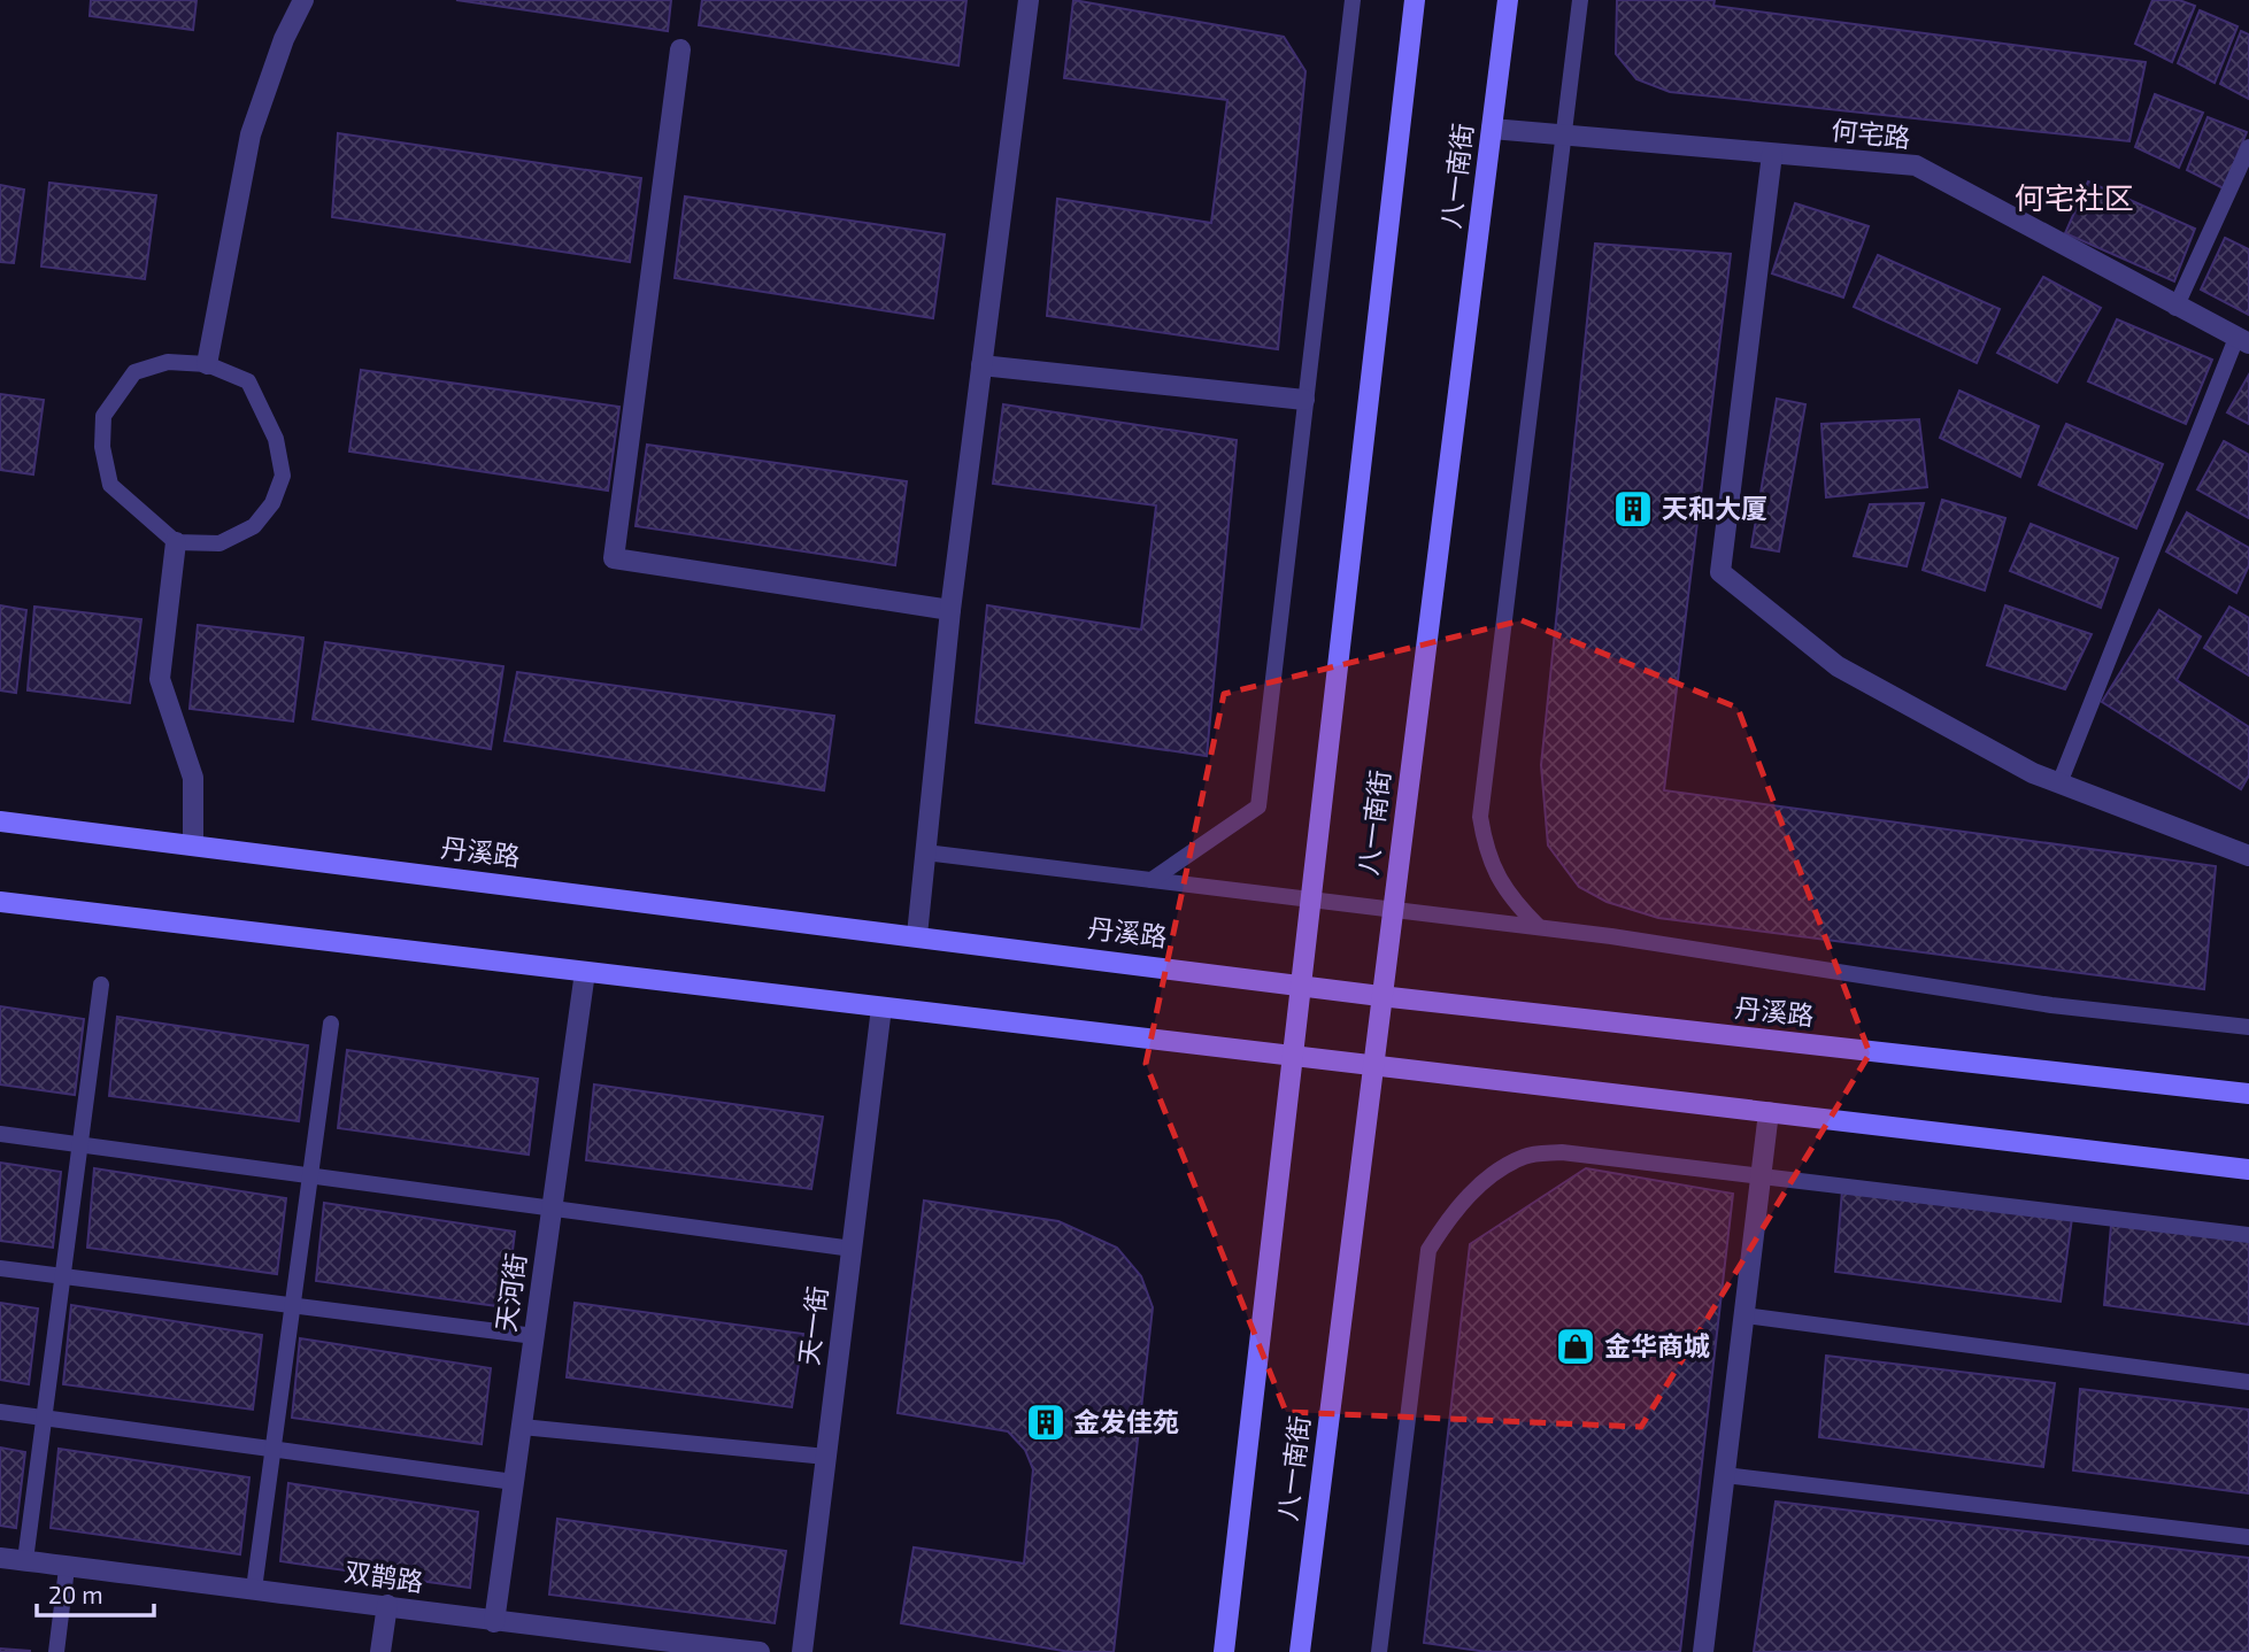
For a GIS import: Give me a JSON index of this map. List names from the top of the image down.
{
  "streets": {
    "main road": ["八一南街", "丹溪路"],
    "street": [
      "何宅路",
      "天河街",
      "天一街",
      "双鹊路"
    ]
  },
  "crossings": [
    ["何宅路", "八一南街"],
    ["八一南街", "丹溪路"],
    ["天河街", "双鹊路"]
  ],
  "districts": ["何宅社区"],
  "places": {
    "building": ["天和大厦", "金发佳苑"],
    "shop": ["金华商城"]
  },
  "scale_bar": "20 m"
}
